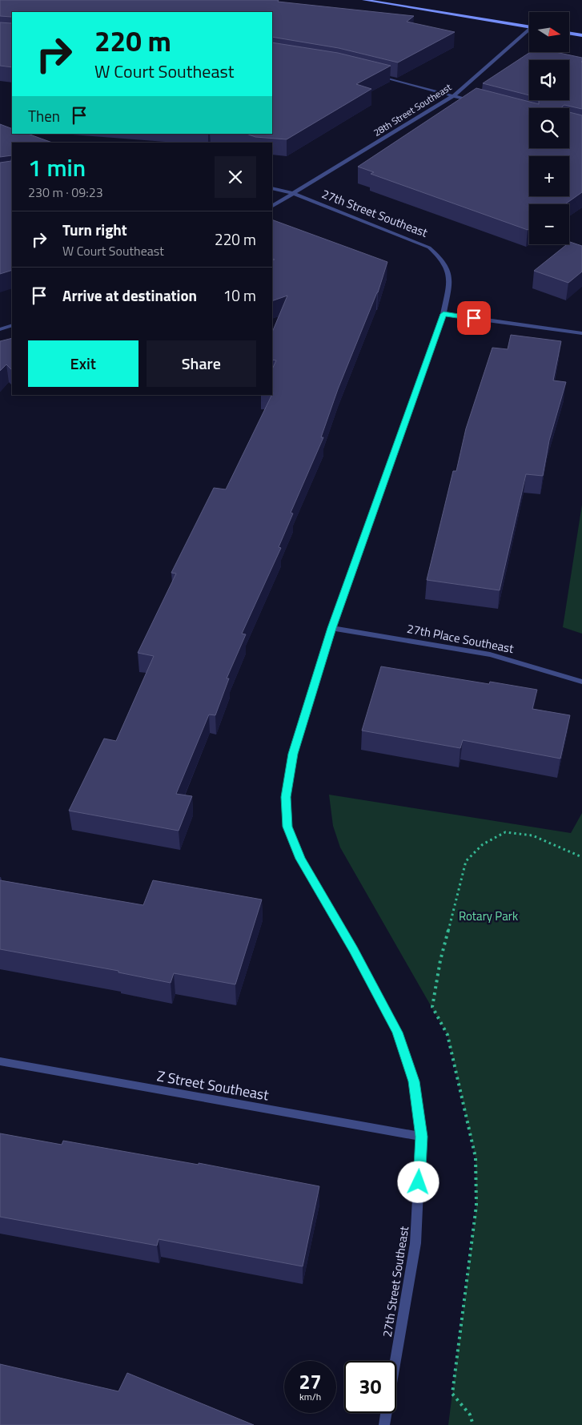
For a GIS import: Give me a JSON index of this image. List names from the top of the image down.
{
  "streets": {
    "street": [
      "28th Street Southeast",
      "27th Street Southeast",
      "27th Place Southeast",
      "Z Street Southeast"
    ]
  },
  "crossings": [
    ["28th Street Southeast", "27th Street Southeast"],
    ["27th Street Southeast", "27th Place Southeast"],
    ["27th Street Southeast", "Z Street Southeast"]
  ],
  "parks": ["Rotary Park"],
  "north": "right",
  "page": {
    "map_buttons": ["+", "−"],
    "turn": ["220 m", "W Court Southeast"],
    "then": "Then",
    "heading": ["1 min", "230 m · 09:23"],
    "list": [
      {
        "name": "Turn right",
        "note": "W Court Southeast",
        "value": "220 m"
      },
      {
        "name": "Arrive at destination",
        "value": "10 m"
      }
    ],
    "buttons": ["Exit", "Share"],
    "speed": "27 km/h",
    "limit": "30"
  }
}
